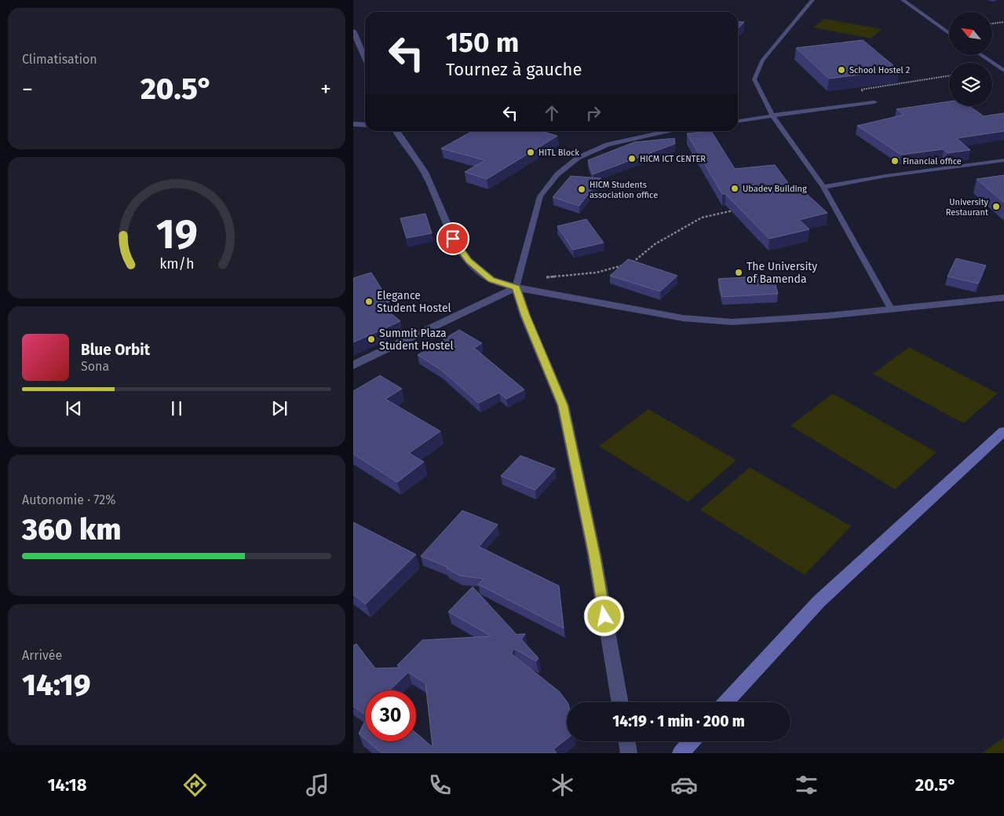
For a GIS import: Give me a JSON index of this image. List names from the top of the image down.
{
  "places": [
    "School Hostel 2",
    "HITL Block",
    "HICM ICT CENTER",
    "Financial office",
    "Ubadev Building",
    "HICM Students association office",
    "University Restaurant",
    "The University of Bamenda",
    "Elegance Student Hostel",
    "Summit Plaza Student Hostel"
  ],
  "north": "top left",
  "page": {
    "tile": [
      "Climatisation",
      ["Autonomie · 72%", "360 km"],
      ["Arrivée", "14:19"]
    ],
    "turn": ["150 m", "Tournez à gauche"],
    "heat": ["−", "20.5°", "+"],
    "song": ["Blue Orbit", "Sona"],
    "limit": "30",
    "trip": "14:19 · 1 min · 200 m",
    "tabs": ["14:18", "20.5°"],
    "gauge": ["19", "km/h"]
  }
}
